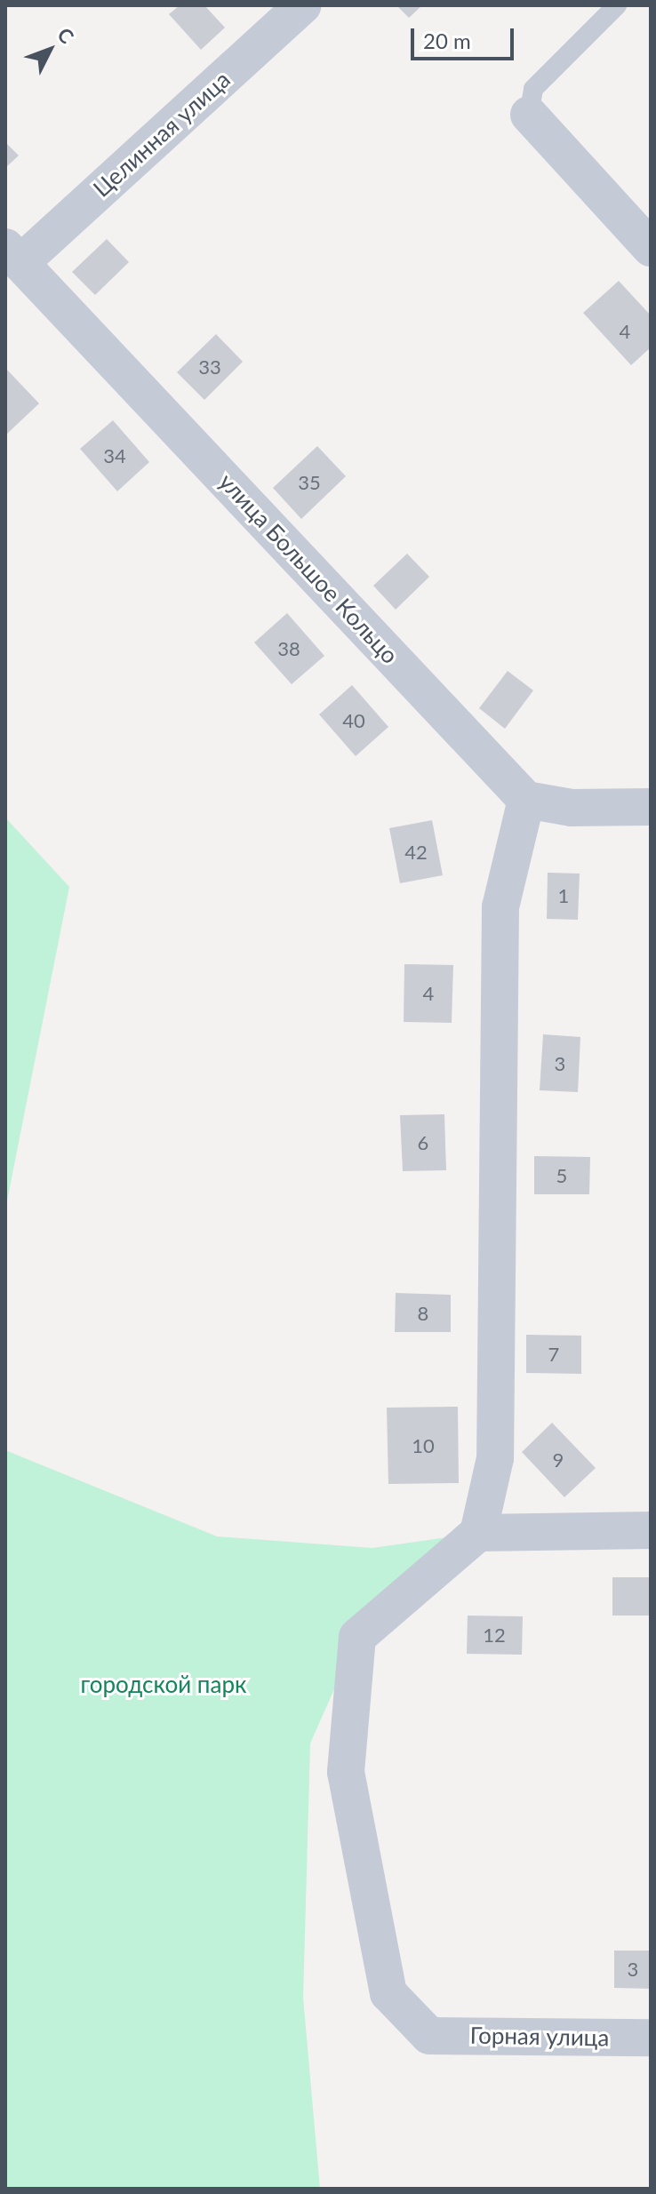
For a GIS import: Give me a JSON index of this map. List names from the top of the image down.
{
  "streets": {
    "street": ["Целинная улица", "улица Большое Кольцо", "Горная улица"]
  },
  "crossings": [
    ["Целинная улица", "улица Большое Кольцо"]
  ],
  "parks": ["городской парк"],
  "house_numbers": [
    "4",
    "33",
    "34",
    "35",
    "38",
    "40",
    "42",
    "1",
    "4",
    "3",
    "6",
    "5",
    "8",
    "7",
    "10",
    "9",
    "12",
    "3"
  ],
  "scale_bar": "20 m",
  "north": "top right"
}
